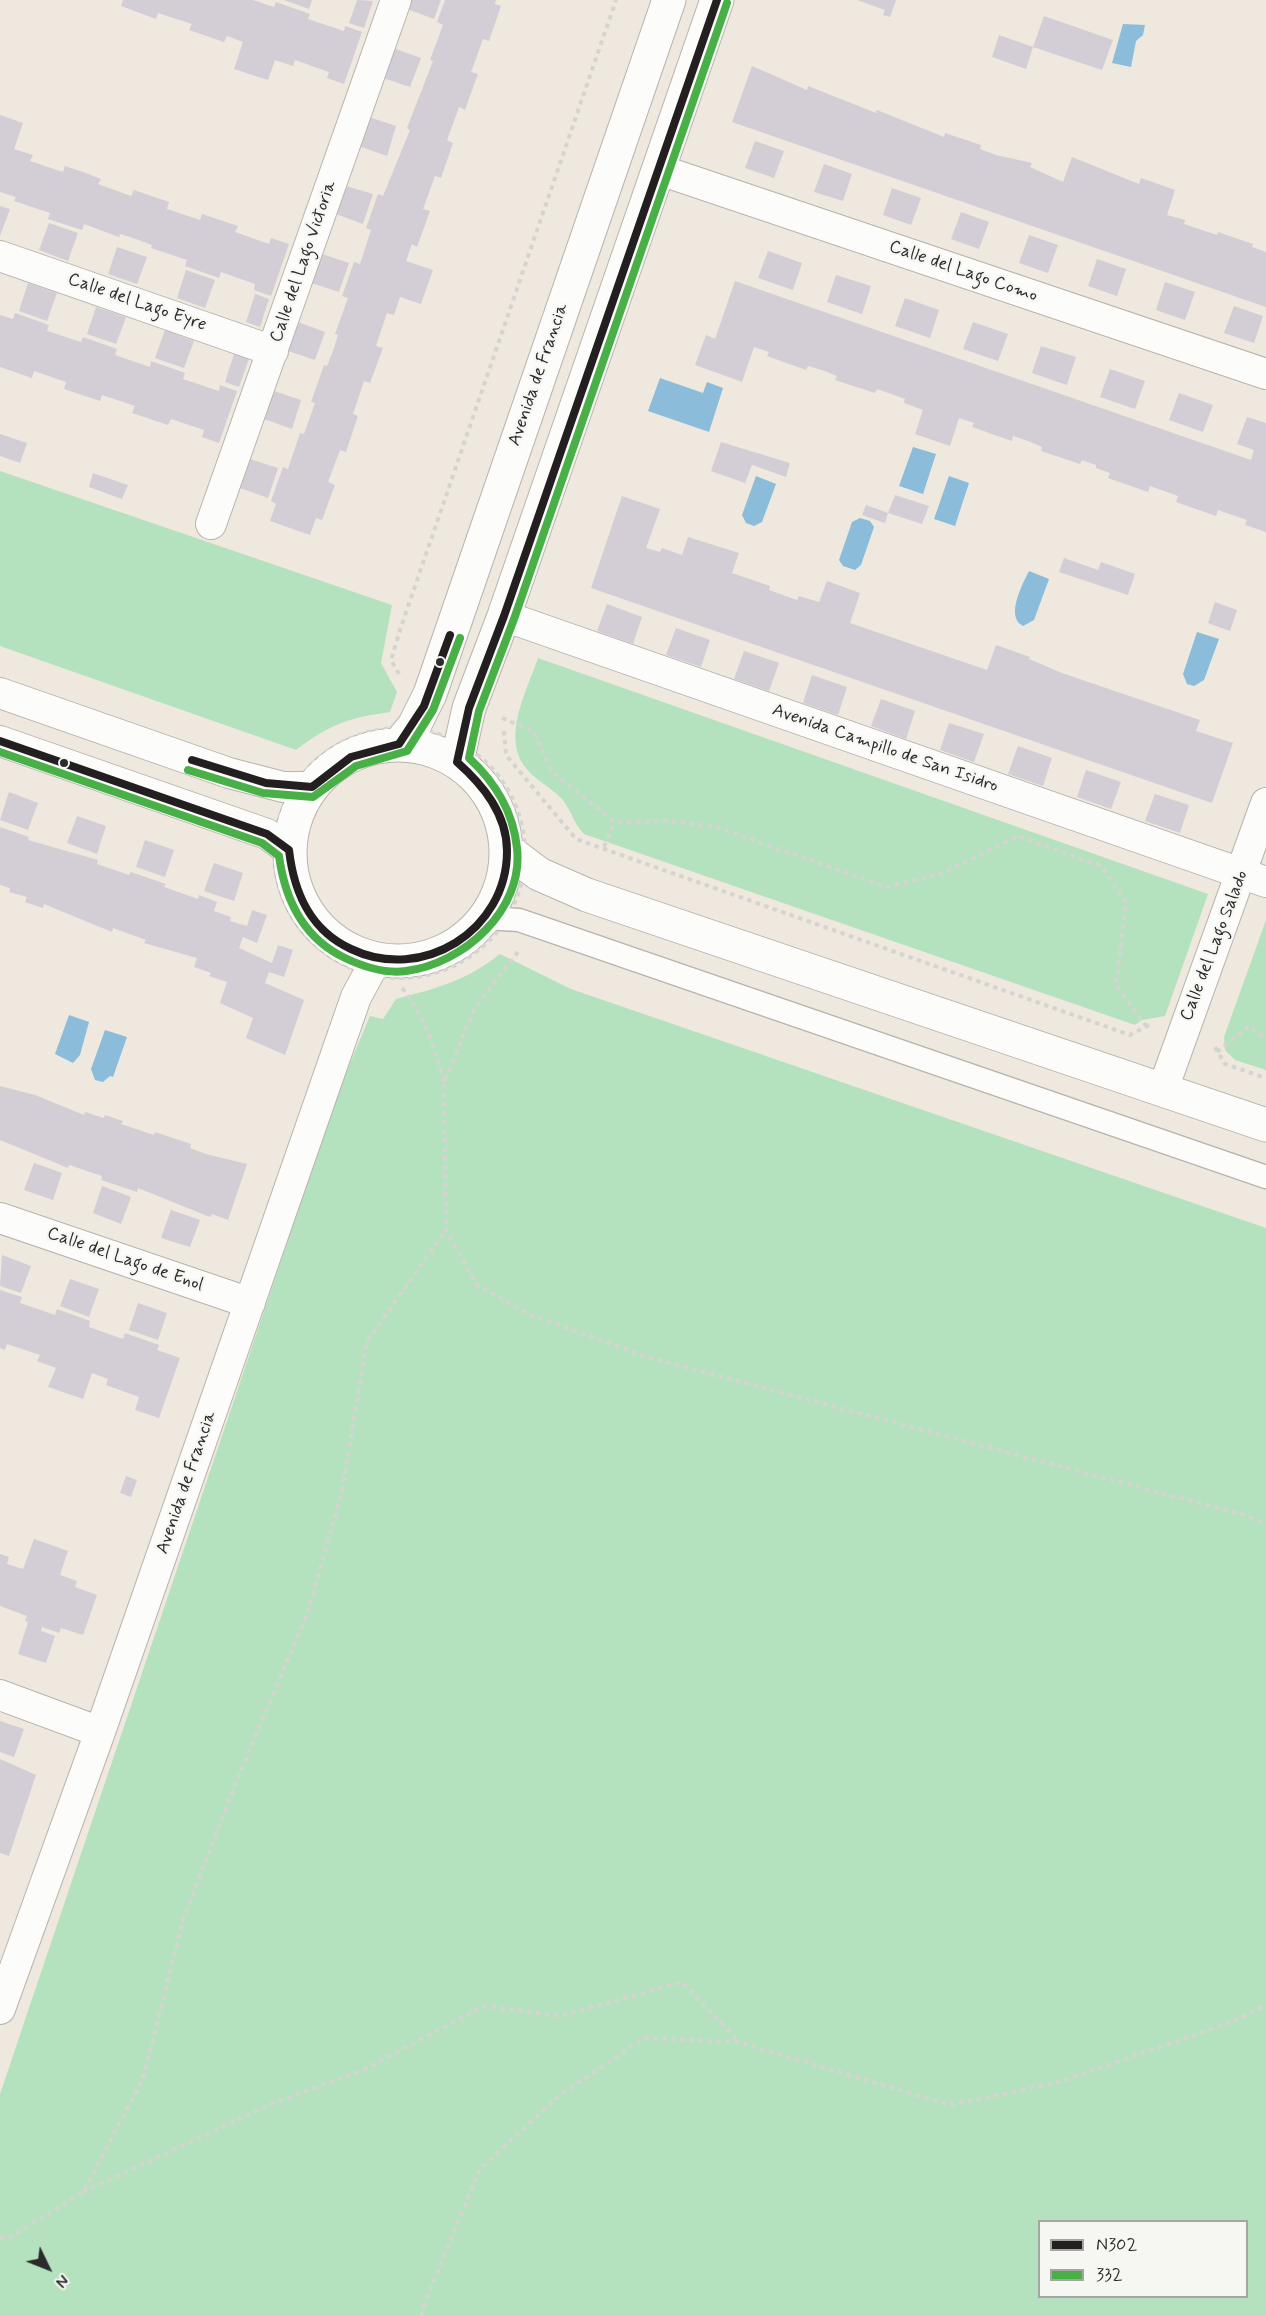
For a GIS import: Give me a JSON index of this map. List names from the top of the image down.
{
  "streets": {
    "street": [
      "Calle del Lago Victoria",
      "Calle del Lago Como",
      "Calle del Lago Eyre",
      "Avenida de Francia",
      "Avenida Campillo de San Isidro",
      "Calle del Lago Salado",
      "Calle del Lago de Enol"
    ]
  },
  "crossings": [
    ["Calle del Lago Victoria", "Calle del Lago Eyre"],
    ["Avenida de Francia", "Calle del Lago de Enol"],
    ["Avenida Campillo de San Isidro", "Calle del Lago Salado"]
  ],
  "lines": ["transit line N302", "transit line 332"],
  "legend": ["N302", "332"],
  "north": "bottom right"
}
